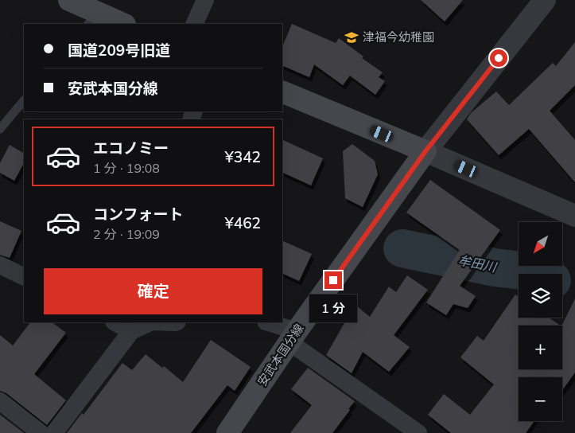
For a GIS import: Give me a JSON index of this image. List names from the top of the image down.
{
  "streets": {
    "main road": ["安武本国分線"]
  },
  "water": ["牟田川"],
  "places": {
    "school or university": ["津福今幼稚園"]
  },
  "north": "bottom left",
  "page": {
    "banner": ["国道209号旧道", "安武本国分線"],
    "list": [
      {
        "name": "エコノミー",
        "note": "1 分 · 19:08",
        "value": "¥342"
      },
      {
        "name": "コンフォート",
        "note": "2 分 · 19:09",
        "value": "¥462"
      }
    ],
    "map_buttons": ["+", "−"],
    "buttons": "確定",
    "bubble": "1 分"
  }
}
